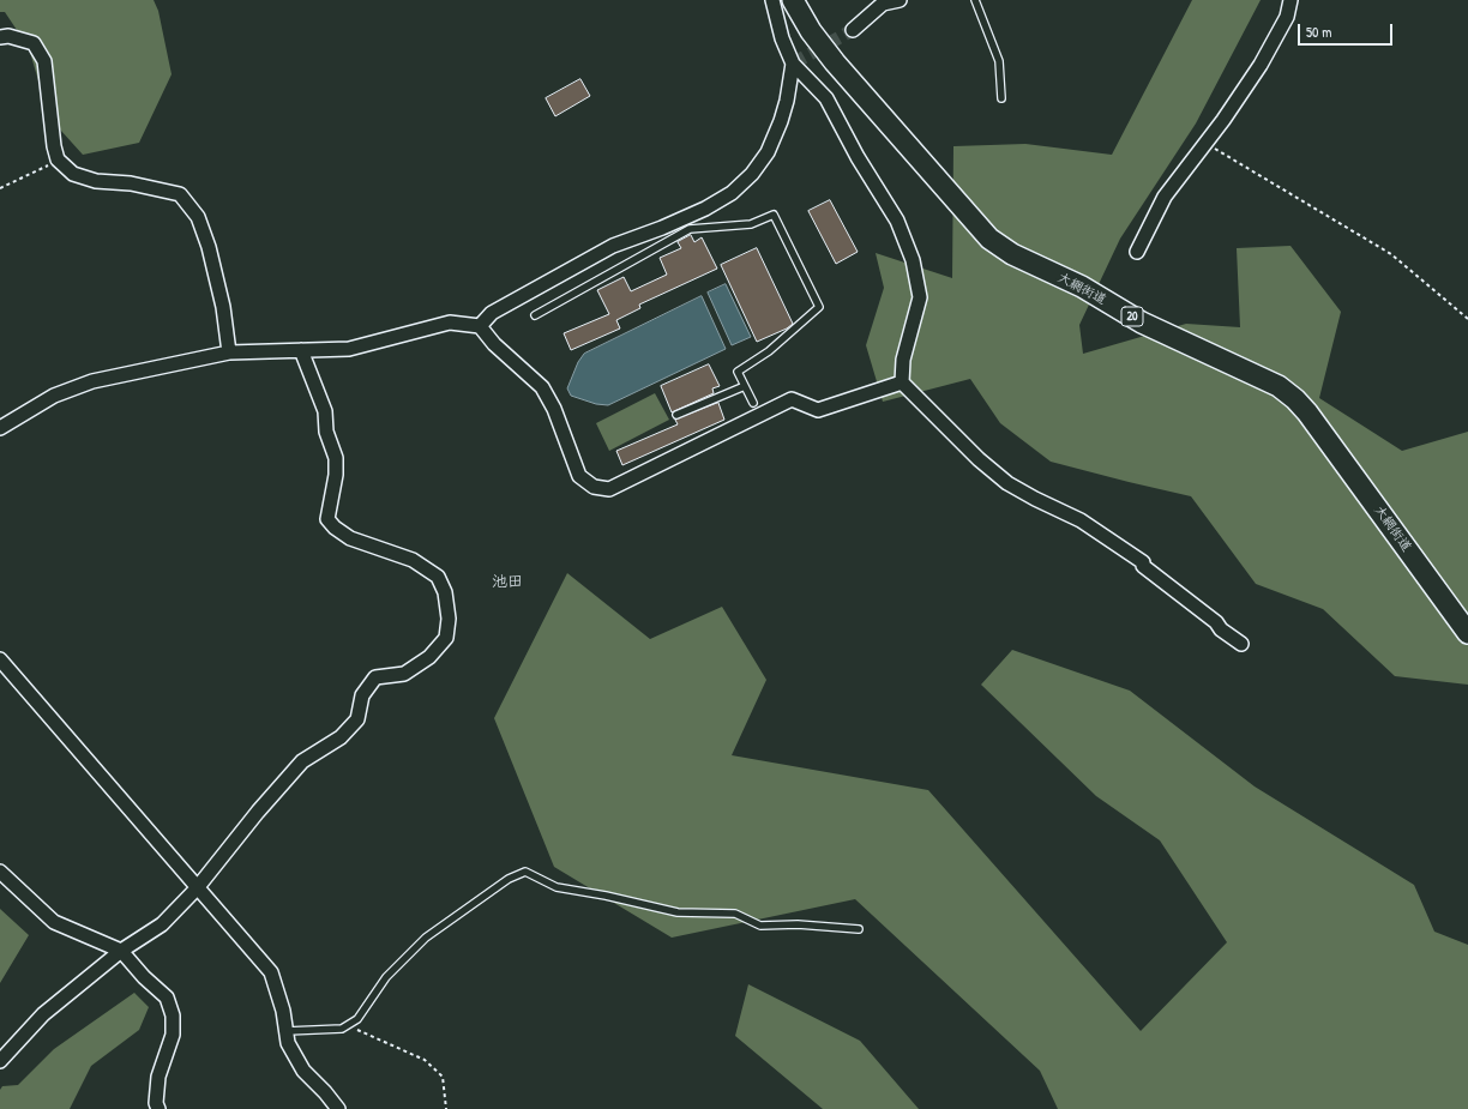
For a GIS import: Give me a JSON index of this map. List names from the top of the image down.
{
  "streets": {
    "main road": ["大網街道", "20"]
  },
  "districts": ["池田"],
  "scale_bar": "50 m"
}
